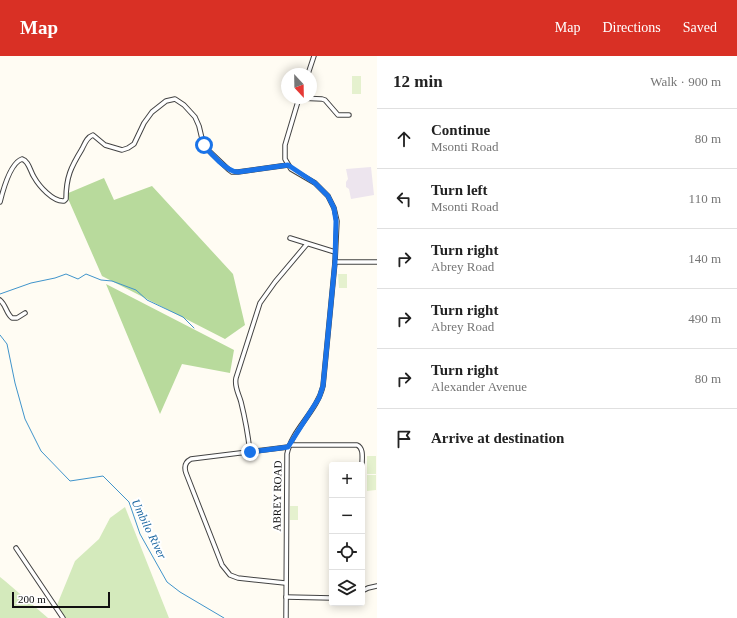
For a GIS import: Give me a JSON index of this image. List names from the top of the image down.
{
  "streets": {
    "street": ["ABREY ROAD"]
  },
  "water": ["Umbilo River"],
  "scale_bar": "200 m",
  "north": "bottom",
  "page": {
    "header": "Map",
    "nav": ["Map", "Directions", "Saved"],
    "heading": ["12 min", "Walk · 900 m"],
    "list": [
      ["Continue", "Msonti Road", "80 m"],
      ["Turn left", "Msonti Road", "110 m"],
      ["Turn right", "Abrey Road", "140 m"],
      ["Turn right", "Abrey Road", "490 m"],
      ["Turn right", "Alexander Avenue", "80 m"],
      "Arrive at destination"
    ],
    "map_buttons": ["+", "−"],
    "scale": "200 m"
  }
}
